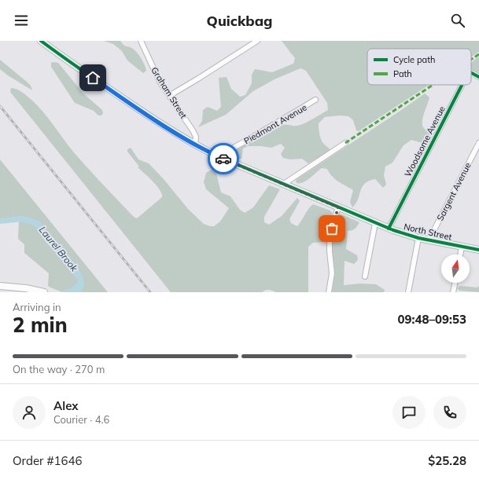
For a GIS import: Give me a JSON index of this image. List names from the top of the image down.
{
  "streets": {
    "main road": ["North Street"],
    "street": [
      "Graham Street",
      "Piedmont Avenue",
      "Woodsome Avenue",
      "Sargent Avenue"
    ]
  },
  "crossings": [
    ["Graham Street", "North Street"],
    ["Piedmont Avenue", "North Street"],
    ["Woodsome Avenue", "North Street"],
    ["Sargent Avenue", "North Street"]
  ],
  "water": ["Laurel Brook"],
  "legend": ["Cycle path", "Path"],
  "north": "top",
  "page": {
    "header": "Quickbag",
    "heading": ["2 min", "Arriving in", "09:48–09:53"],
    "panel": [
      "Alex",
      "Courier · 4.6",
      "Order #1646",
      "$25.28"
    ],
    "bar": "On the way · 270 m"
  }
}
